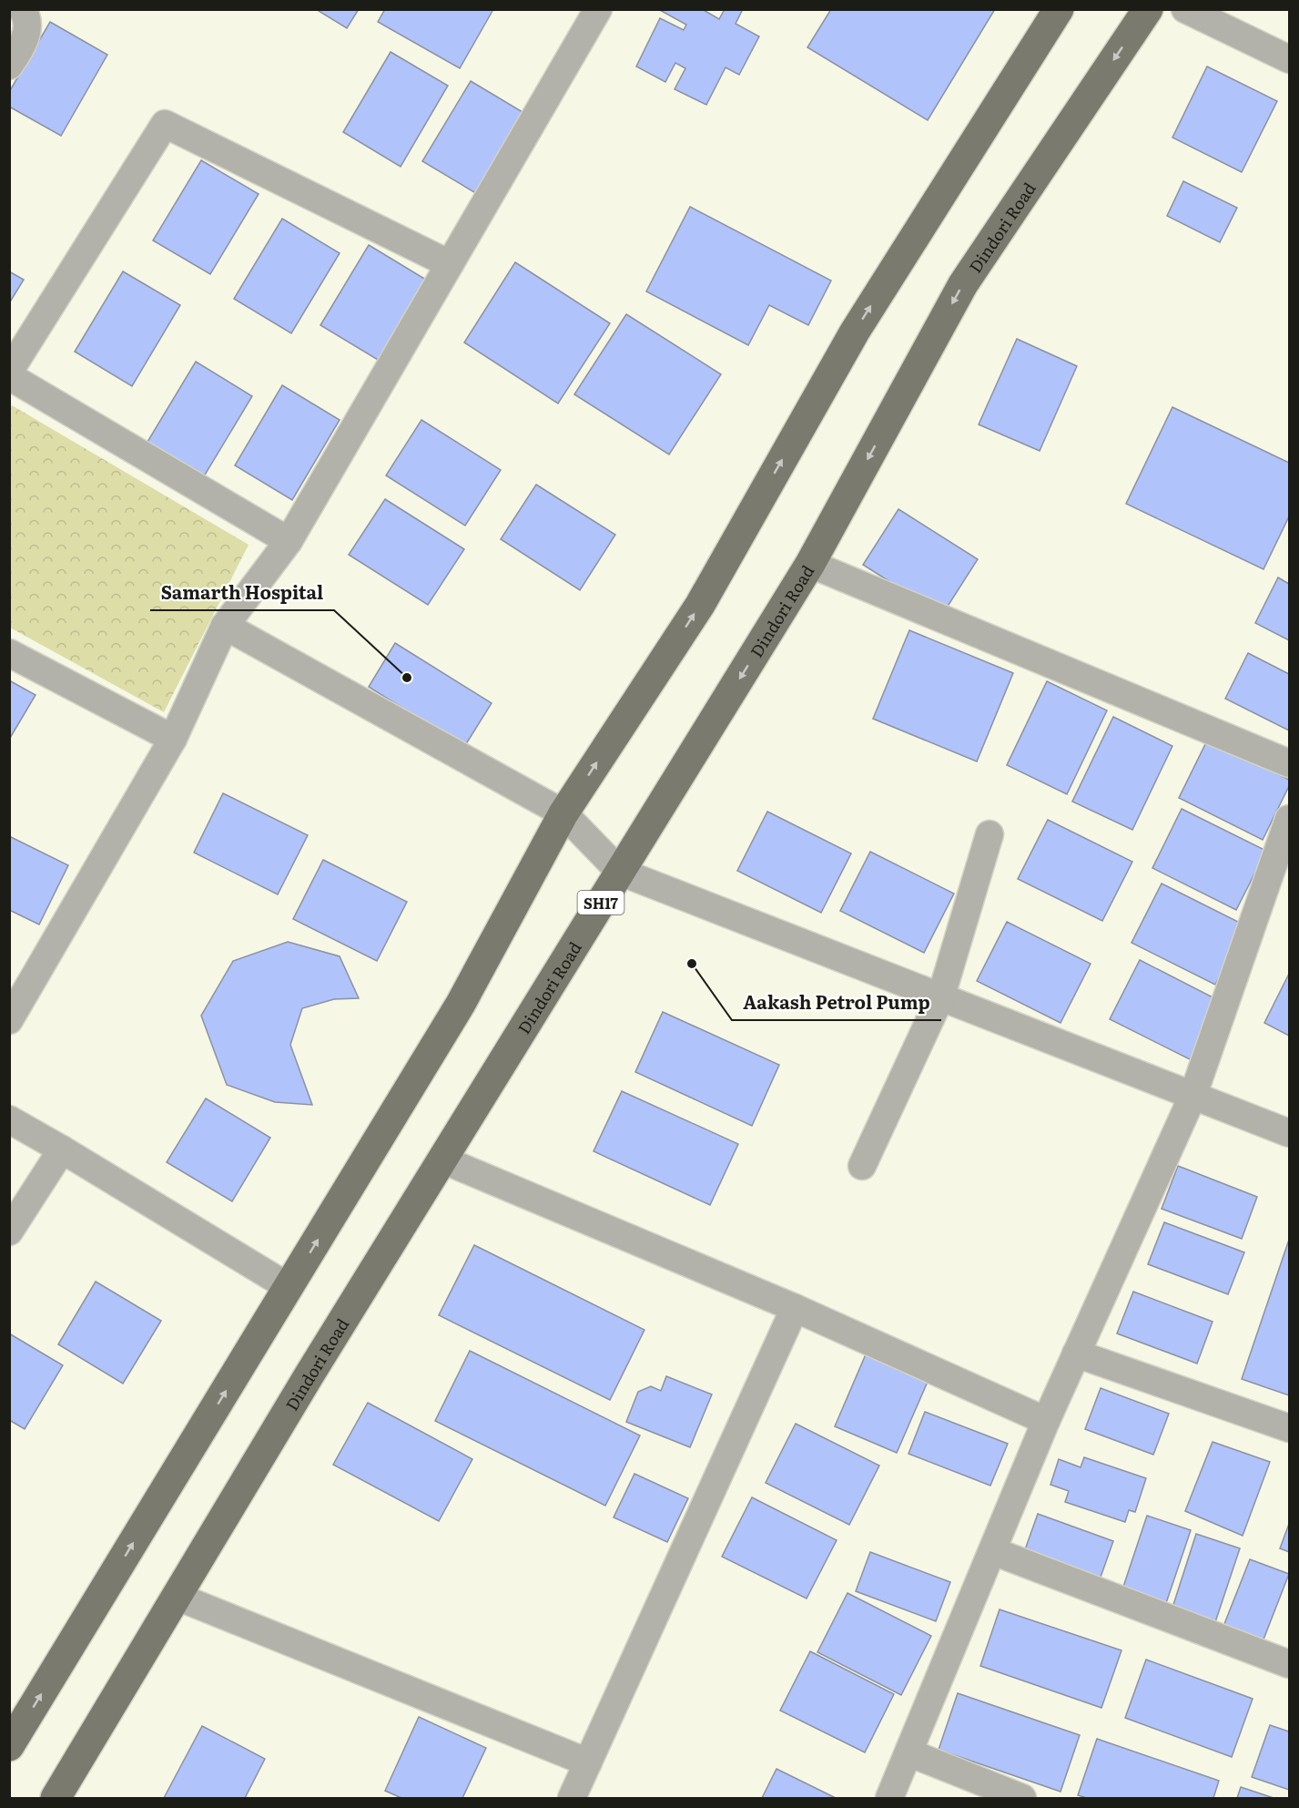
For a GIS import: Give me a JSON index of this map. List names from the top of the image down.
{
  "streets": {
    "main road": ["Dindori Road", "SH17"]
  },
  "places": ["Samarth Hospital", "Aakash Petrol Pump"]
}
